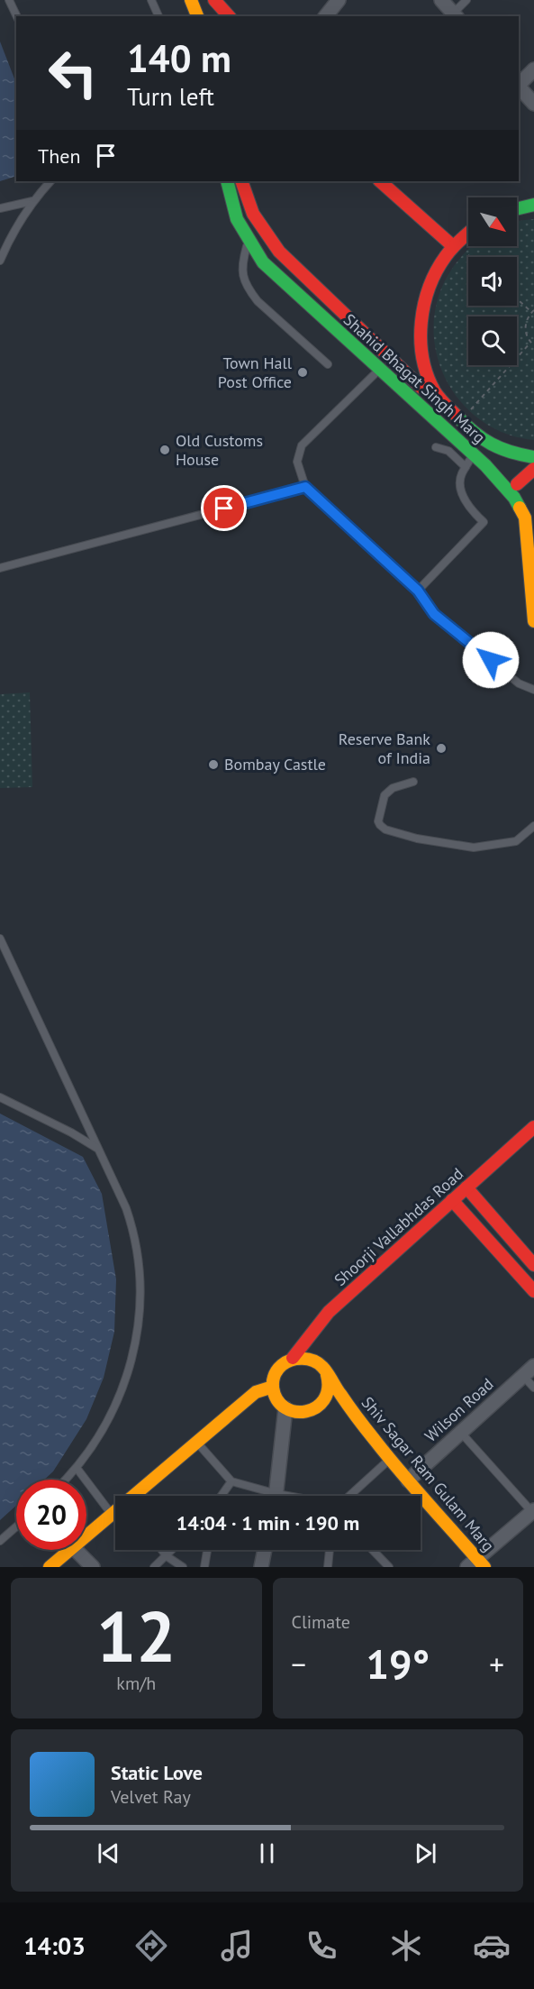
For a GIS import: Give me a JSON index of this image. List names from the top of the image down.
{
  "streets": {
    "street": [
      "Shahid Bhagat Singh Marg",
      "Shoorji Vallabhdas Road",
      "Wilson Road",
      "Shiv Sagar Ram Gulam Marg"
    ]
  },
  "crossings": [
    ["Shoorji Vallabhdas Road", "Shiv Sagar Ram Gulam Marg"],
    ["Wilson Road", "Shiv Sagar Ram Gulam Marg"]
  ],
  "places": [
    "Town Hall Post Office",
    "Old Customs House",
    "Reserve Bank of India",
    "Bombay Castle"
  ],
  "north": "bottom right",
  "page": {
    "turn": ["140 m", "Turn left"],
    "then": "Then",
    "limit": "20",
    "trip": "14:04 · 1 min · 190 m",
    "tile": [
      ["12", "km/h"],
      "Climate"
    ],
    "heat": ["−", "19°", "+"],
    "song": ["Static Love", "Velvet Ray"],
    "tabs": "14:03"
  }
}
